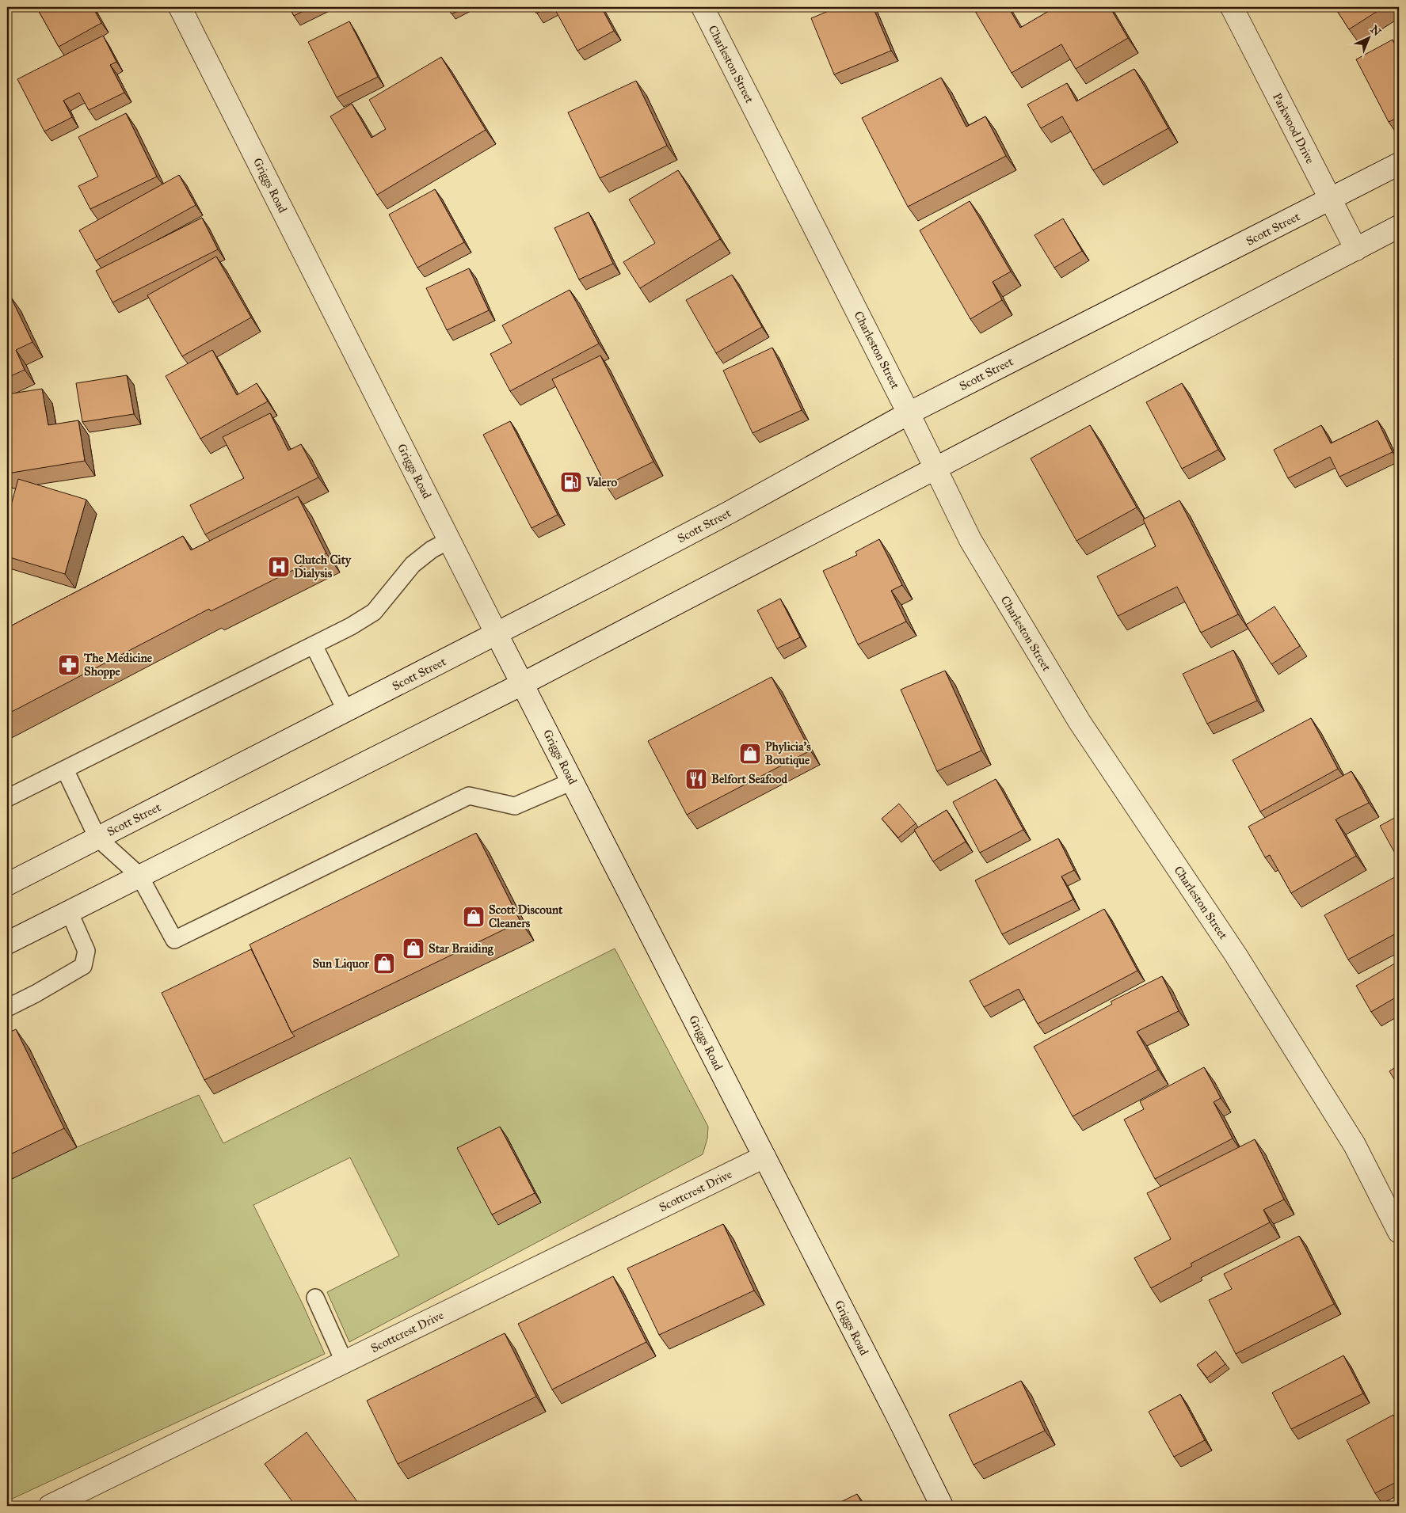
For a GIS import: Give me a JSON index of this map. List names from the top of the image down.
{
  "streets": {
    "main road": [
      "Charleston Street",
      "Parkwood Drive",
      "Griggs Road",
      "Scott Street",
      "Scottcrest Drive"
    ]
  },
  "crossings": [
    ["Charleston Street", "Scott Street"],
    ["Parkwood Drive", "Scott Street"],
    ["Griggs Road", "Scott Street"],
    ["Griggs Road", "Scottcrest Drive"]
  ],
  "places": {
    "fuel station": ["Valero"],
    "hospital": ["Clutch City Dialysis"],
    "pharmacy": ["The Medicine Shoppe"],
    "shop": [
      "Phylicia's Boutique",
      "Scott Discount Cleaners",
      "Star Braiding",
      "Sun Liquor"
    ],
    "restaurant": ["Belfort Seafood"]
  },
  "north": "top right"
}
